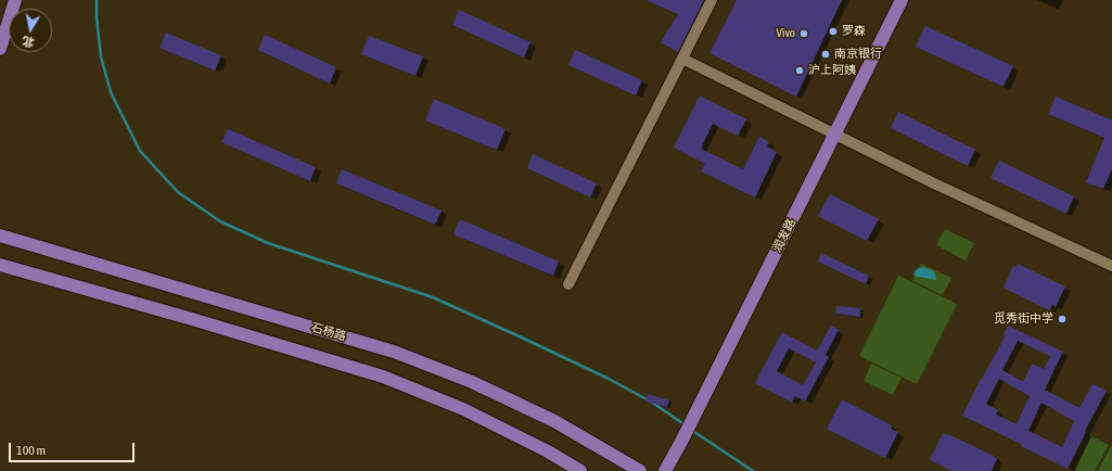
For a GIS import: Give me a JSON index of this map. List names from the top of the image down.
{
  "streets": {
    "main road": ["润发路", "石杨路"]
  },
  "places": [
    "罗森",
    "Vivo",
    "南京银行",
    "沪上阿姨",
    "觅秀街中学"
  ],
  "scale_bar": "100 m",
  "north": "bottom"
}
